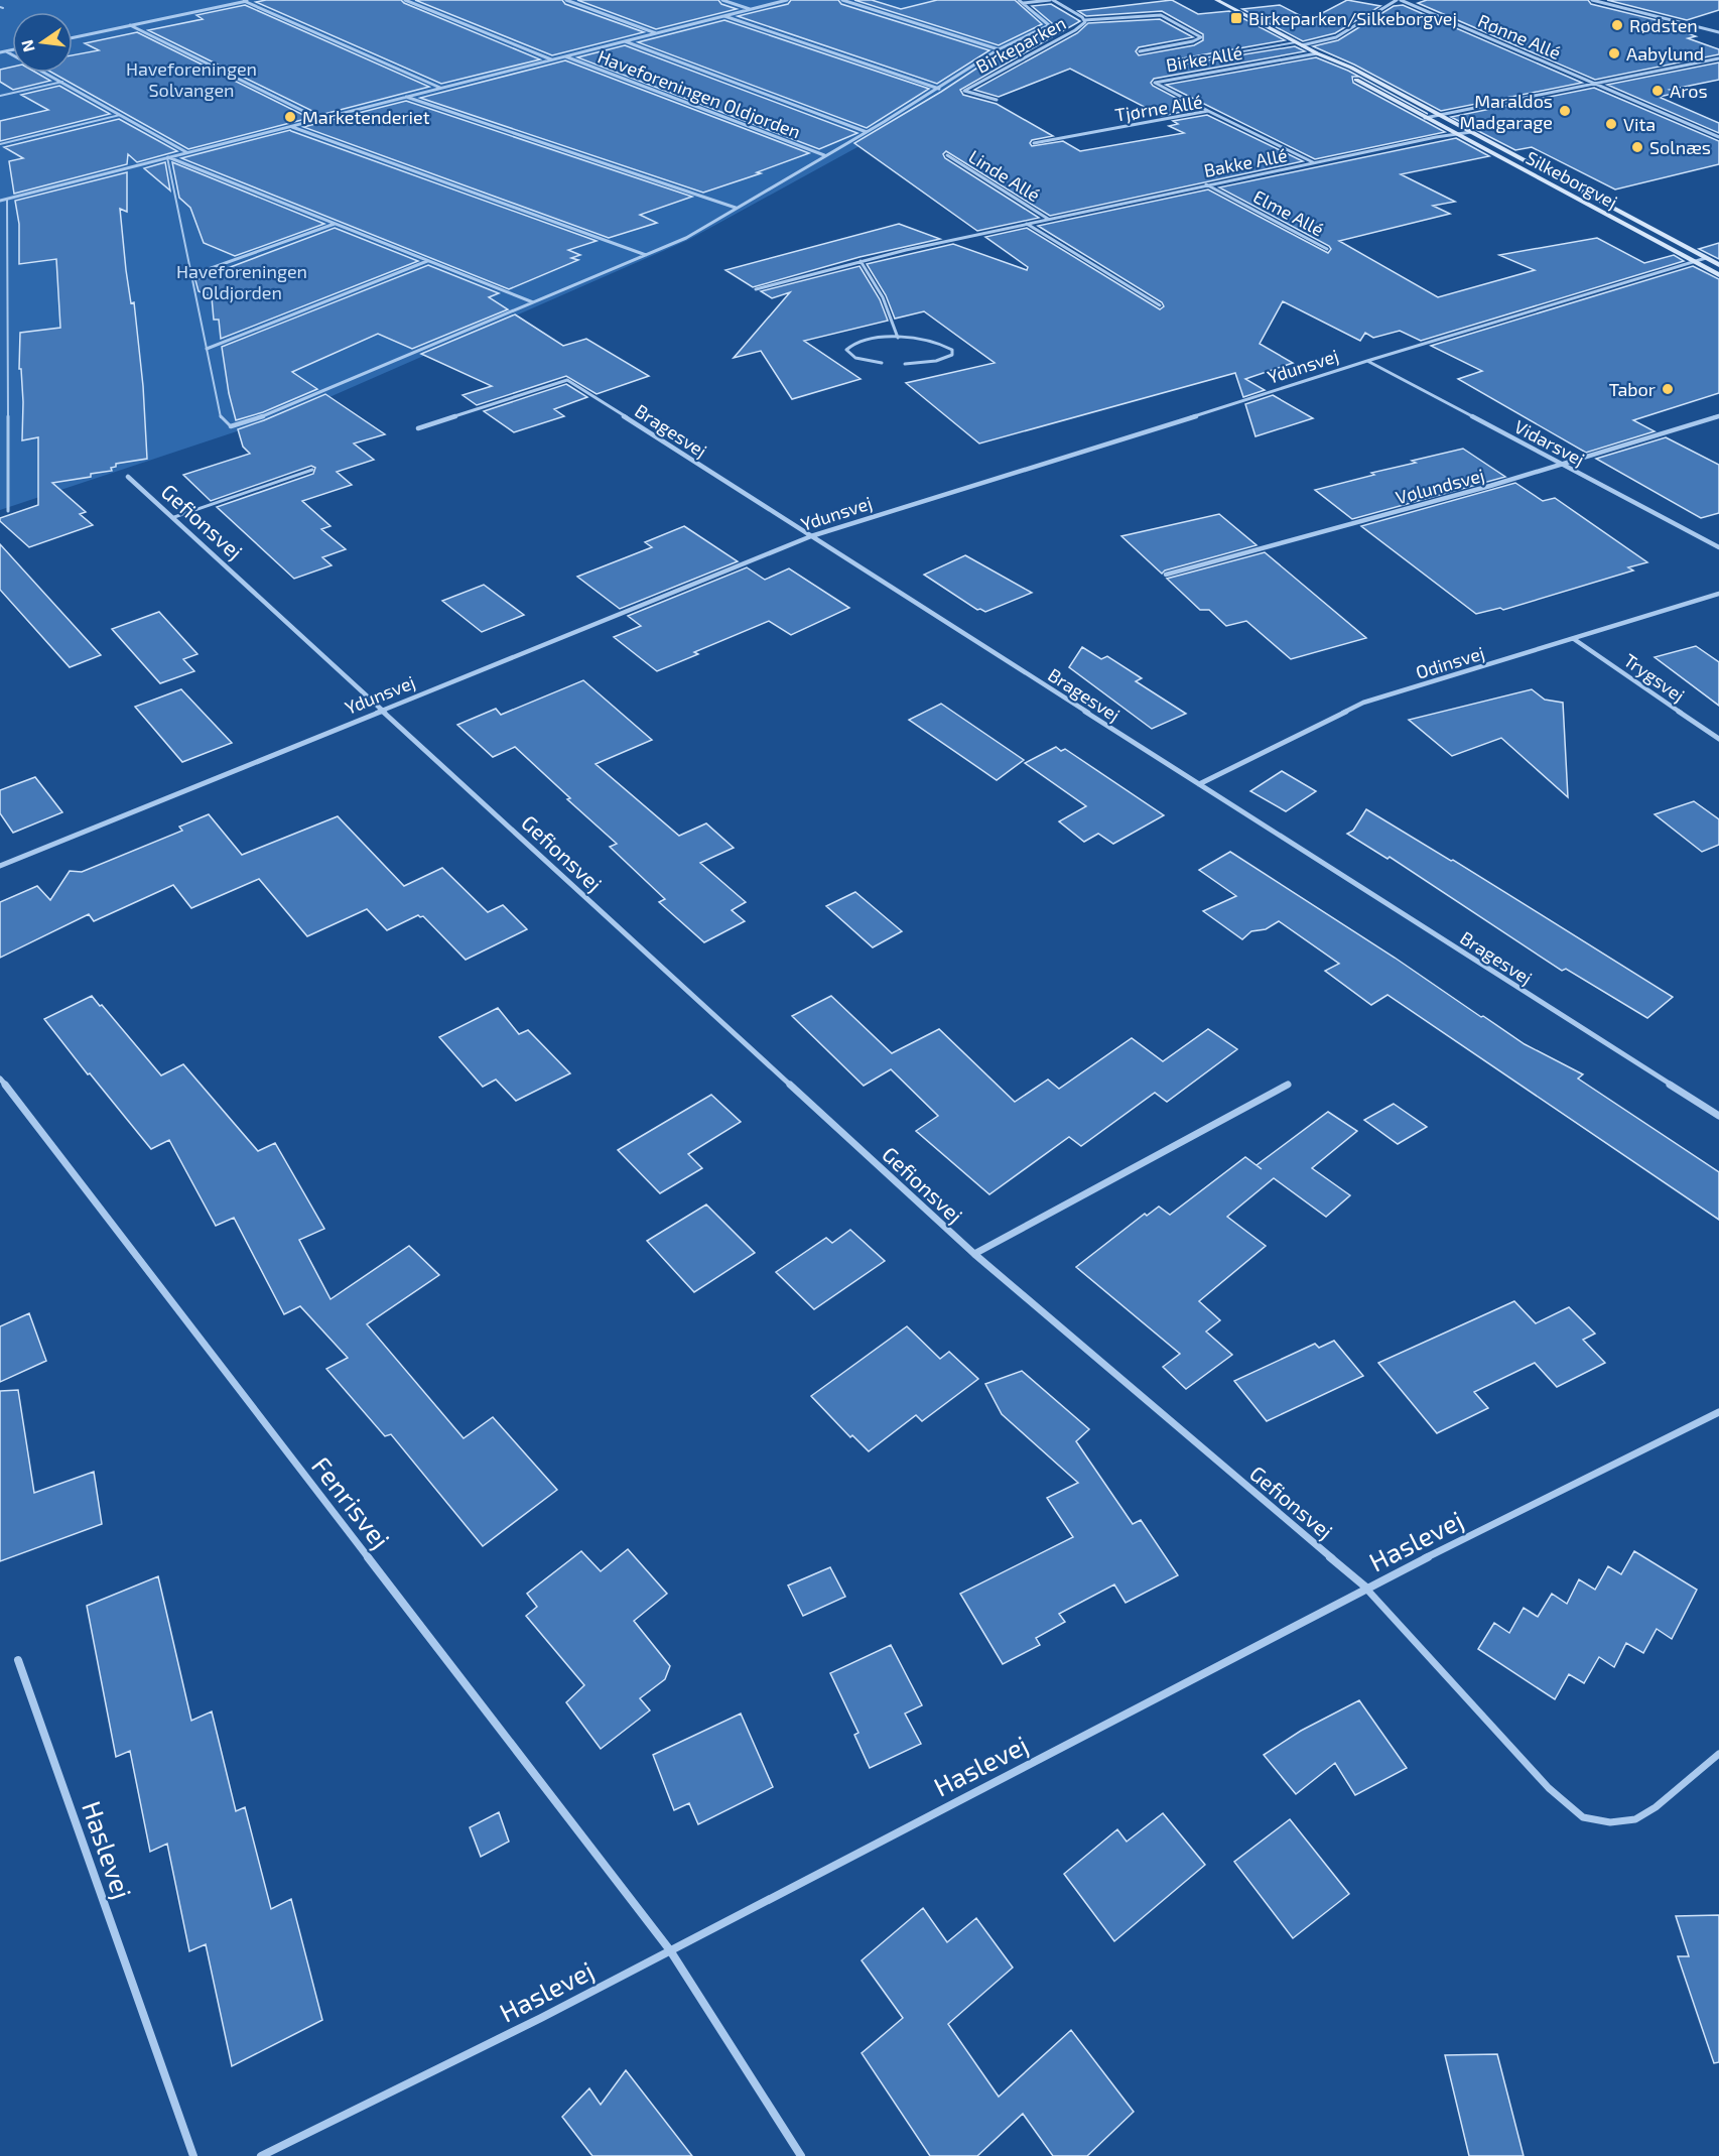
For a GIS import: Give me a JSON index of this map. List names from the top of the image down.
{
  "streets": {
    "street": [
      "Rønne Allé",
      "Birkeparken",
      "Birke Allé",
      "Haveforeningen Oldjorden",
      "Tjørne Allé",
      "Bakke Allé",
      "Linde Allé",
      "Silkeborgvej",
      "Elme Allé",
      "Ydunsvej",
      "Bragesvej",
      "Vidarsvej",
      "Vølundsvej",
      "Gefionsvej",
      "Odinsvej",
      "Trygsvej",
      "Fenrisvej",
      "Haslevej"
    ]
  },
  "crossings": [
    ["Birke Allé", "Tjørne Allé"],
    ["Birke Allé", "Silkeborgvej"],
    ["Tjørne Allé", "Bakke Allé"],
    ["Bakke Allé", "Linde Allé"],
    ["Bakke Allé", "Silkeborgvej"],
    ["Bakke Allé", "Elme Allé"],
    ["Silkeborgvej", "Ydunsvej"],
    ["Ydunsvej", "Bragesvej"],
    ["Ydunsvej", "Vidarsvej"],
    ["Ydunsvej", "Gefionsvej"],
    ["Bragesvej", "Odinsvej"],
    ["Vidarsvej", "Vølundsvej"],
    ["Gefionsvej", "Haslevej"],
    ["Odinsvej", "Trygsvej"],
    ["Fenrisvej", "Haslevej"]
  ],
  "parks": ["Haveforeningen Solvangen", "Haveforeningen Oldjorden"],
  "places": {
    "transit": ["Birkeparken/Silkeborgvej"],
    "other": [
      "Rødsten",
      "Aabylund",
      "Aros",
      "Maraldos Madgarage",
      "Marketenderiet",
      "Vita",
      "Solnæs",
      "Tabor"
    ]
  },
  "north": "left"
}
